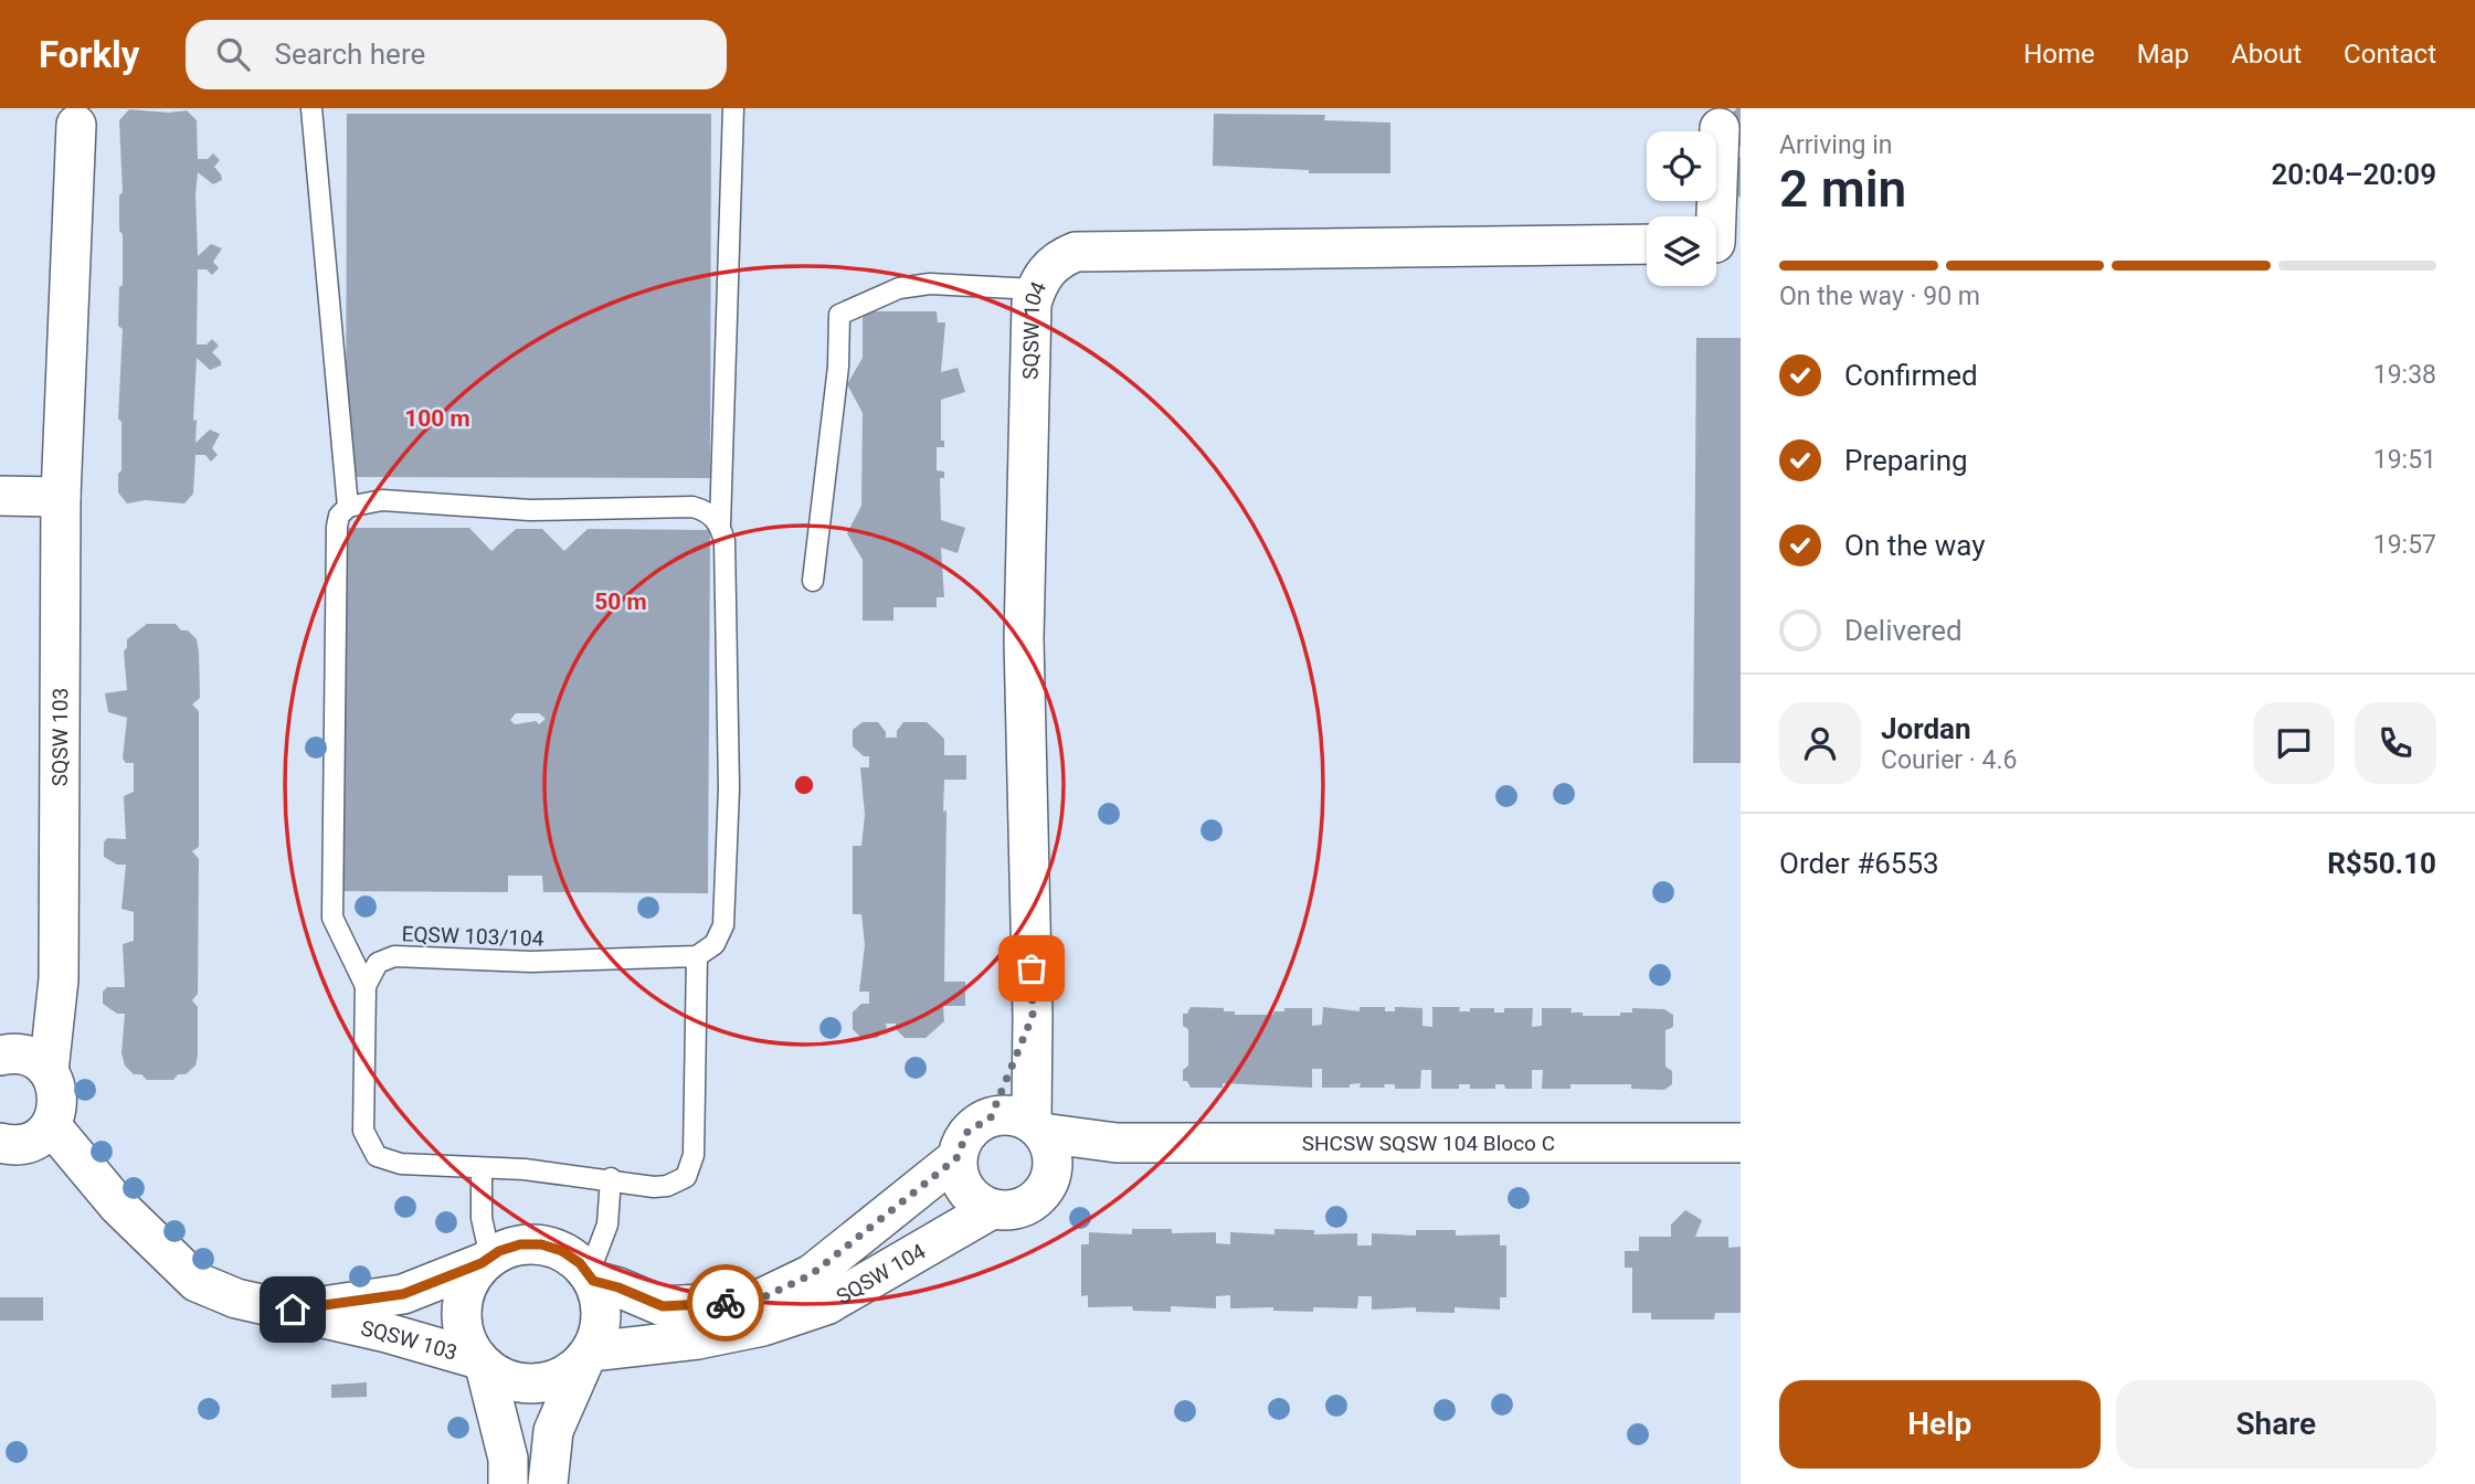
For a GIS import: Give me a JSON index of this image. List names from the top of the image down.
{
  "streets": {
    "street": ["SQSW 104", "SQSW 103", "SHCSW SQSW 104 Bloco C"],
    "lane": ["EQSW 103/104"]
  },
  "crossings": [
    ["SQSW 104", "SQSW 103"],
    ["SQSW 104", "SHCSW SQSW 104 Bloco C"]
  ],
  "page": {
    "header": "Forkly",
    "search": "Search here",
    "nav": [
      "Home",
      "Map",
      "About",
      "Contact"
    ],
    "heading": ["2 min", "Arriving in", "20:04–20:09"],
    "panel": [
      "Jordan",
      "Courier · 4.6",
      "Order #6553",
      "R$50.10"
    ],
    "bar": "On the way · 90 m",
    "list": [
      ["Confirmed", "19:38"],
      ["Preparing", "19:51"],
      ["On the way", "19:57"],
      "Delivered"
    ],
    "buttons": ["Help", "Share"]
  },
  "rings": ["100 m", "50 m"]
}
